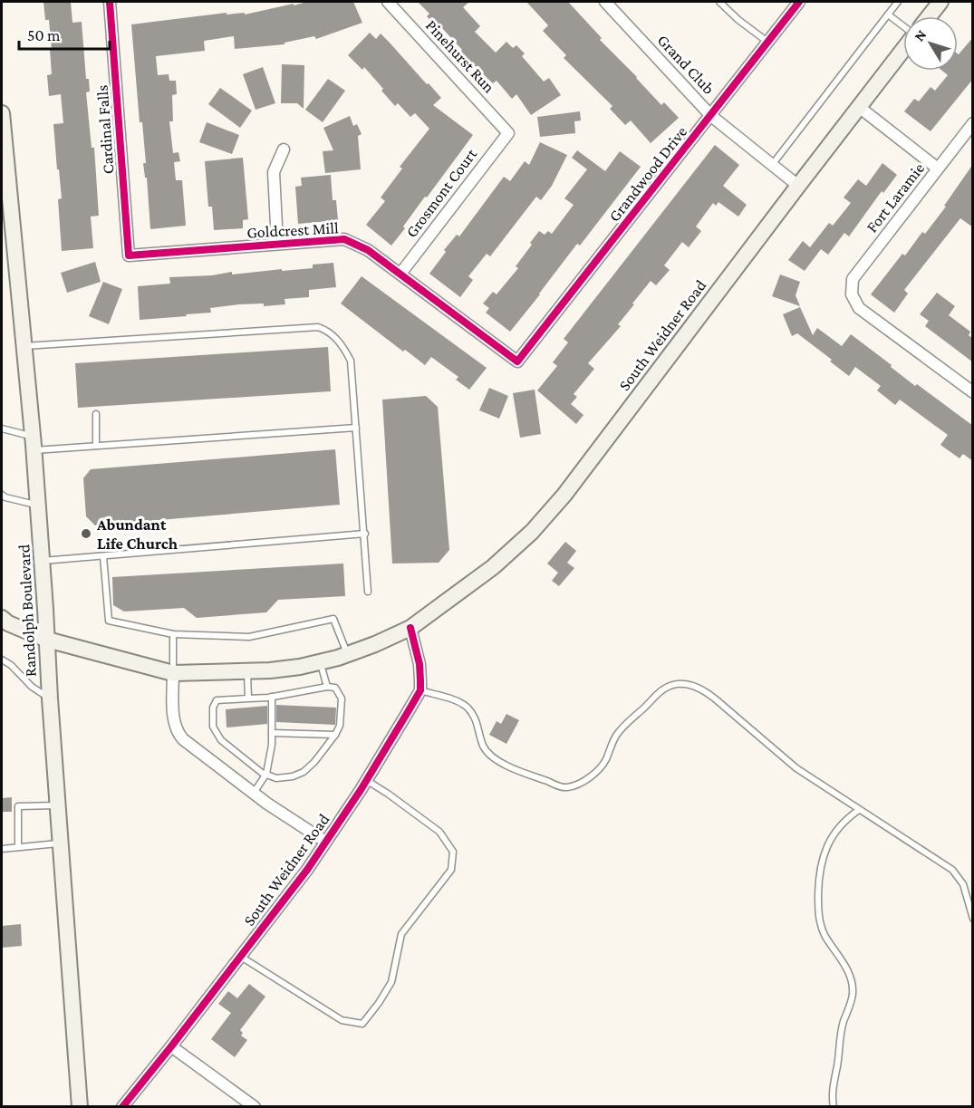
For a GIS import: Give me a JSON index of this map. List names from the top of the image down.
{
  "streets": {
    "main road": ["South Weidner Road", "Randolph Boulevard"],
    "street": [
      "Pinehurst Run",
      "Grand Club",
      "Cardinal Falls",
      "Grandwood Drive",
      "Grosmont Court",
      "Fort Laramie",
      "Goldcrest Mill"
    ]
  },
  "crossings": [
    ["Pinehurst Run", "Grosmont Court"],
    ["Grand Club", "Grandwood Drive"],
    ["Grand Club", "South Weidner Road"],
    ["Cardinal Falls", "Goldcrest Mill"],
    ["Grandwood Drive", "Goldcrest Mill"],
    ["Grosmont Court", "Goldcrest Mill"],
    ["South Weidner Road", "Randolph Boulevard"]
  ],
  "places": ["Abundant Life Church"],
  "scale_bar": "50 m",
  "north": "top left"
}
